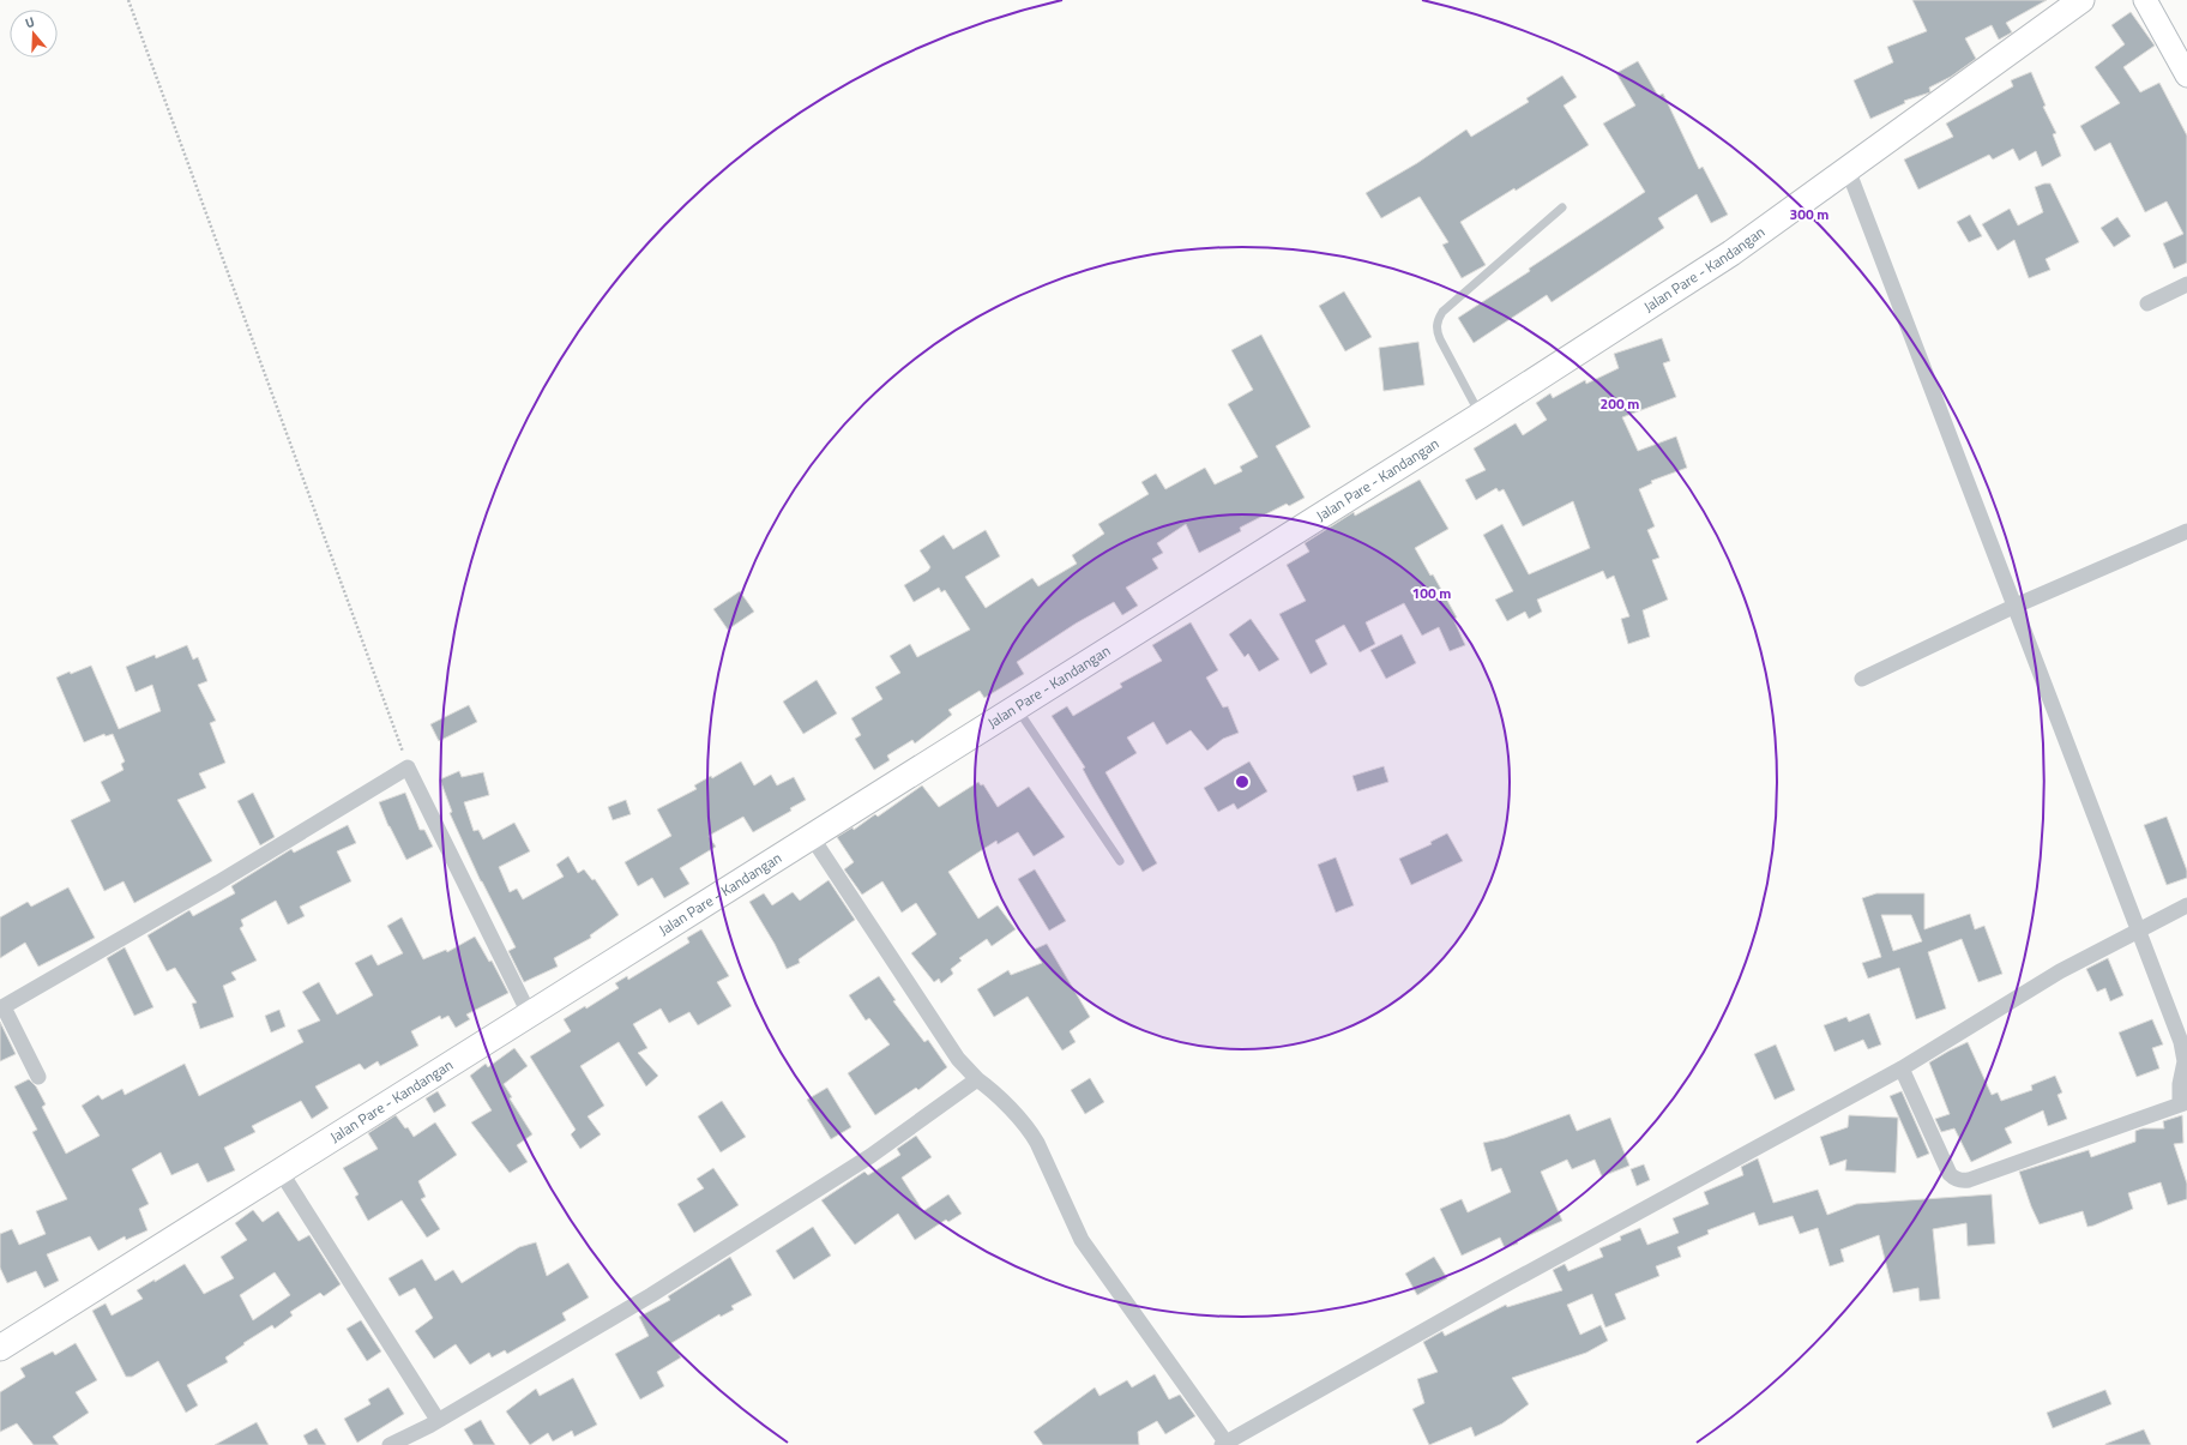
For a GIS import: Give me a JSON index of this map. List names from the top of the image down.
{
  "streets": {
    "main road": ["Jalan Pare - Kandangan"]
  },
  "north": "top",
  "rings": ["300 m", "200 m", "100 m"]
}
